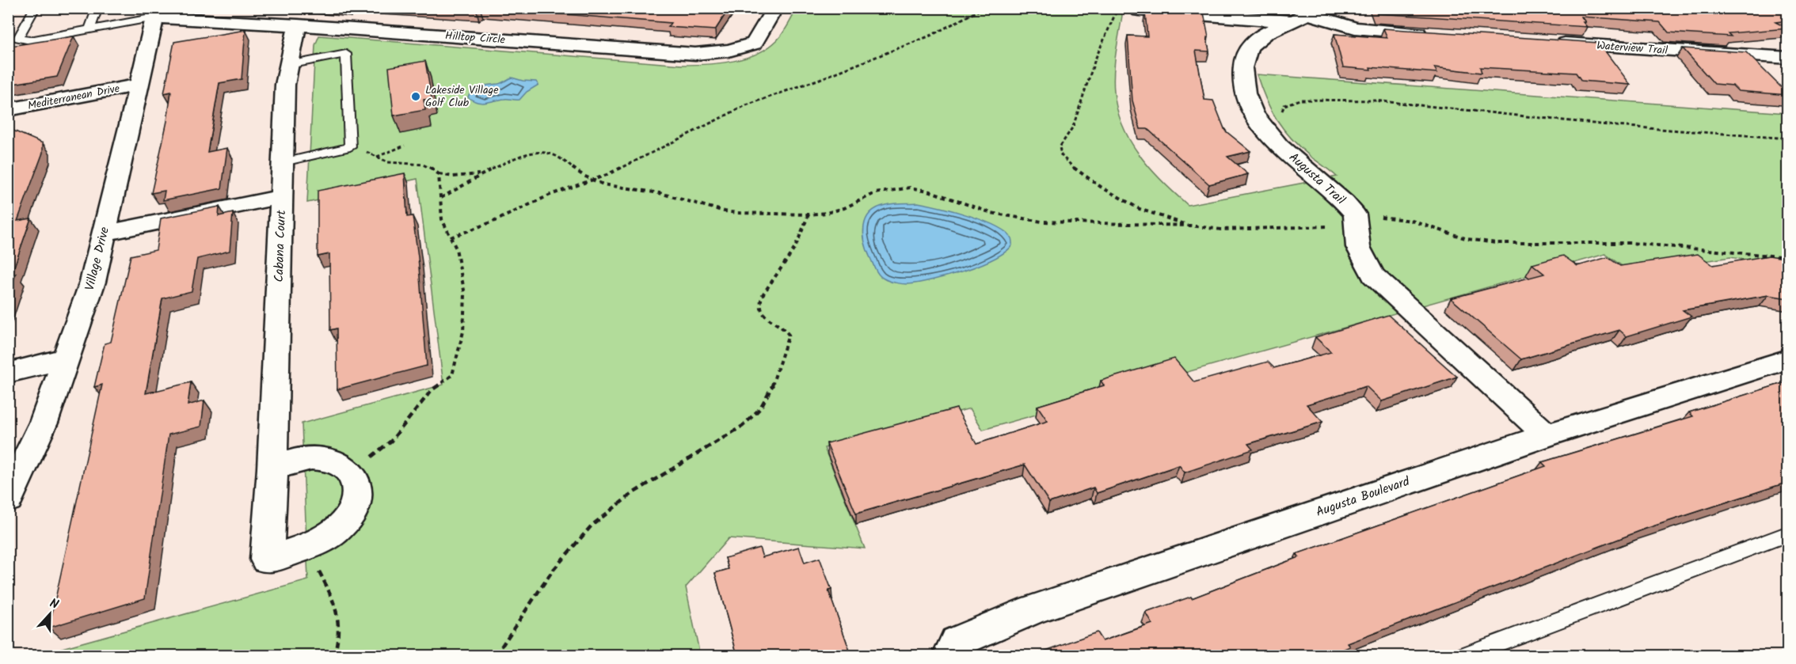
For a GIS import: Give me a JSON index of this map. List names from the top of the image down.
{
  "streets": {
    "street": [
      "Hilltop Circle",
      "Waterview Trail",
      "Mediterranean Drive",
      "Augusta Trail",
      "Cabana Court",
      "Village Drive",
      "Augusta Boulevard"
    ]
  },
  "crossings": [
    ["Hilltop Circle", "Cabana Court"],
    ["Hilltop Circle", "Village Drive"],
    ["Mediterranean Drive", "Village Drive"]
  ],
  "places": ["Lakeside Village Golf Club"],
  "north": "top"
}
